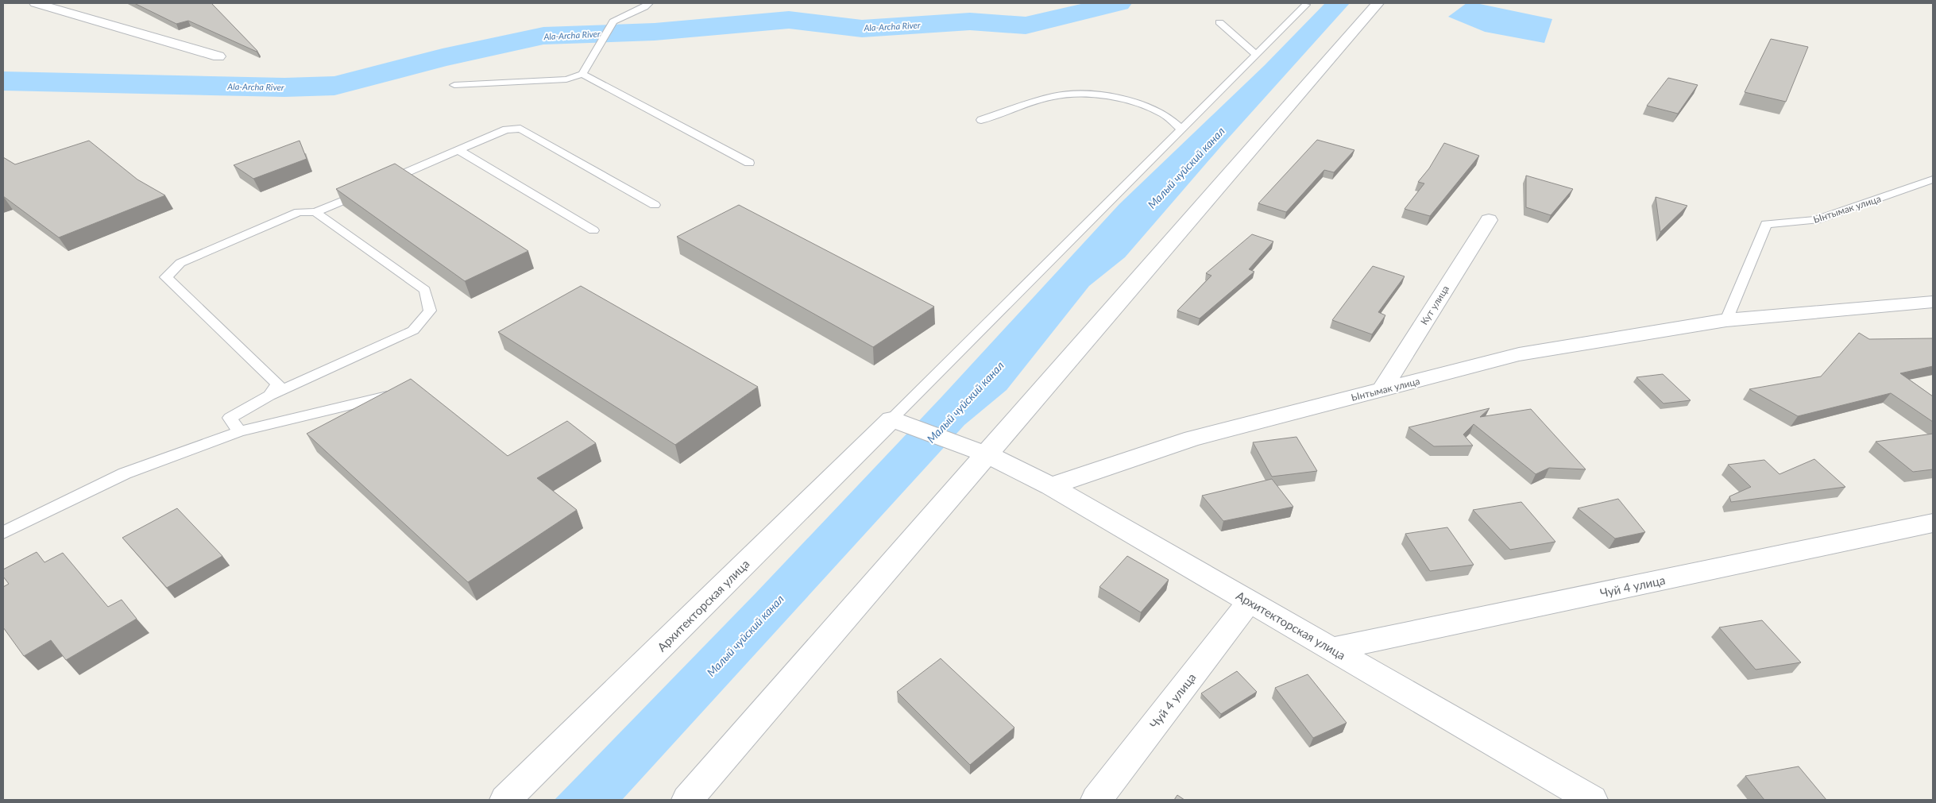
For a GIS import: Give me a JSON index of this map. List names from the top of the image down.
{
  "streets": {
    "street": [
      "Ынтымак улица",
      "Кут улица",
      "Чуй 4 улица",
      "Архитекторская улица"
    ]
  },
  "crossings": [
    ["Ынтымак улица", "Кут улица"],
    ["Ынтымак улица", "Архитекторская улица"],
    ["Чуй 4 улица", "Архитекторская улица"]
  ],
  "water": ["Ala-Archa River", "Малый чуйский канал"]
}
